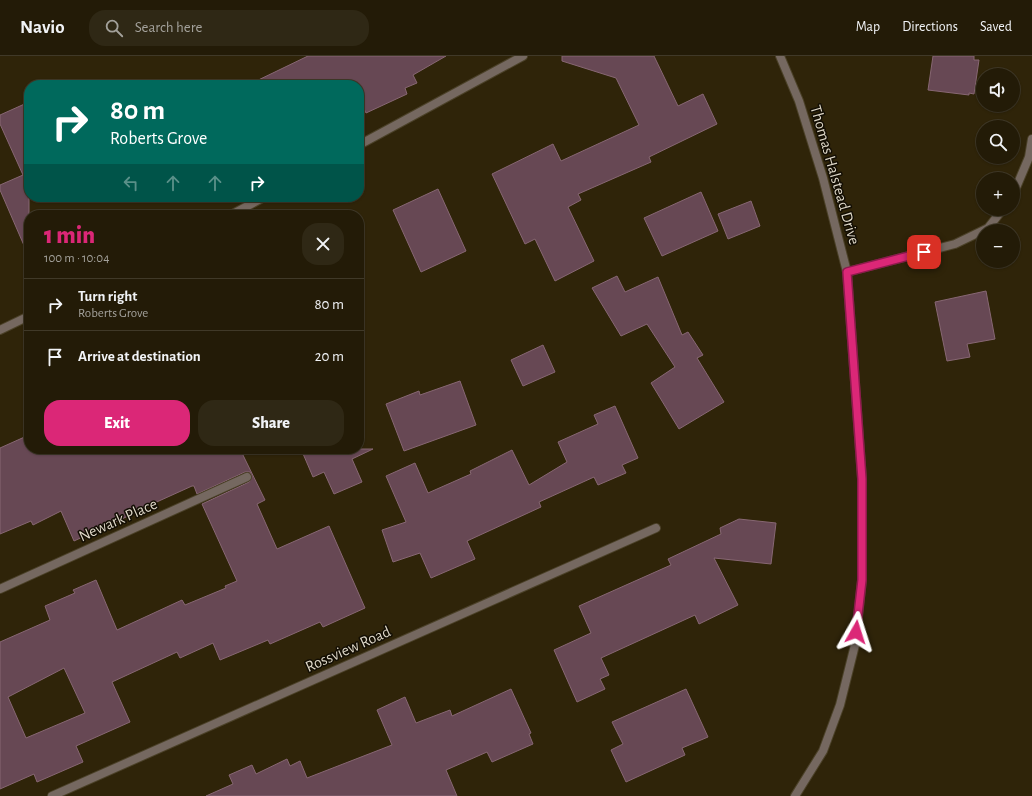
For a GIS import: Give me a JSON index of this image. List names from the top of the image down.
{
  "streets": {
    "street": ["Thomas Halstead Drive", "Newark Place", "Rossview Road"]
  },
  "page": {
    "header": "Navio",
    "search": "Search here",
    "nav": ["Map", "Directions", "Saved"],
    "map_buttons": ["+", "−"],
    "turn": ["80 m", "Roberts Grove"],
    "heading": ["1 min", "100 m · 10:04"],
    "list": [
      {
        "name": "Turn right",
        "note": "Roberts Grove",
        "value": "80 m"
      },
      {
        "name": "Arrive at destination",
        "value": "20 m"
      }
    ],
    "buttons": ["Exit", "Share"]
  }
}
